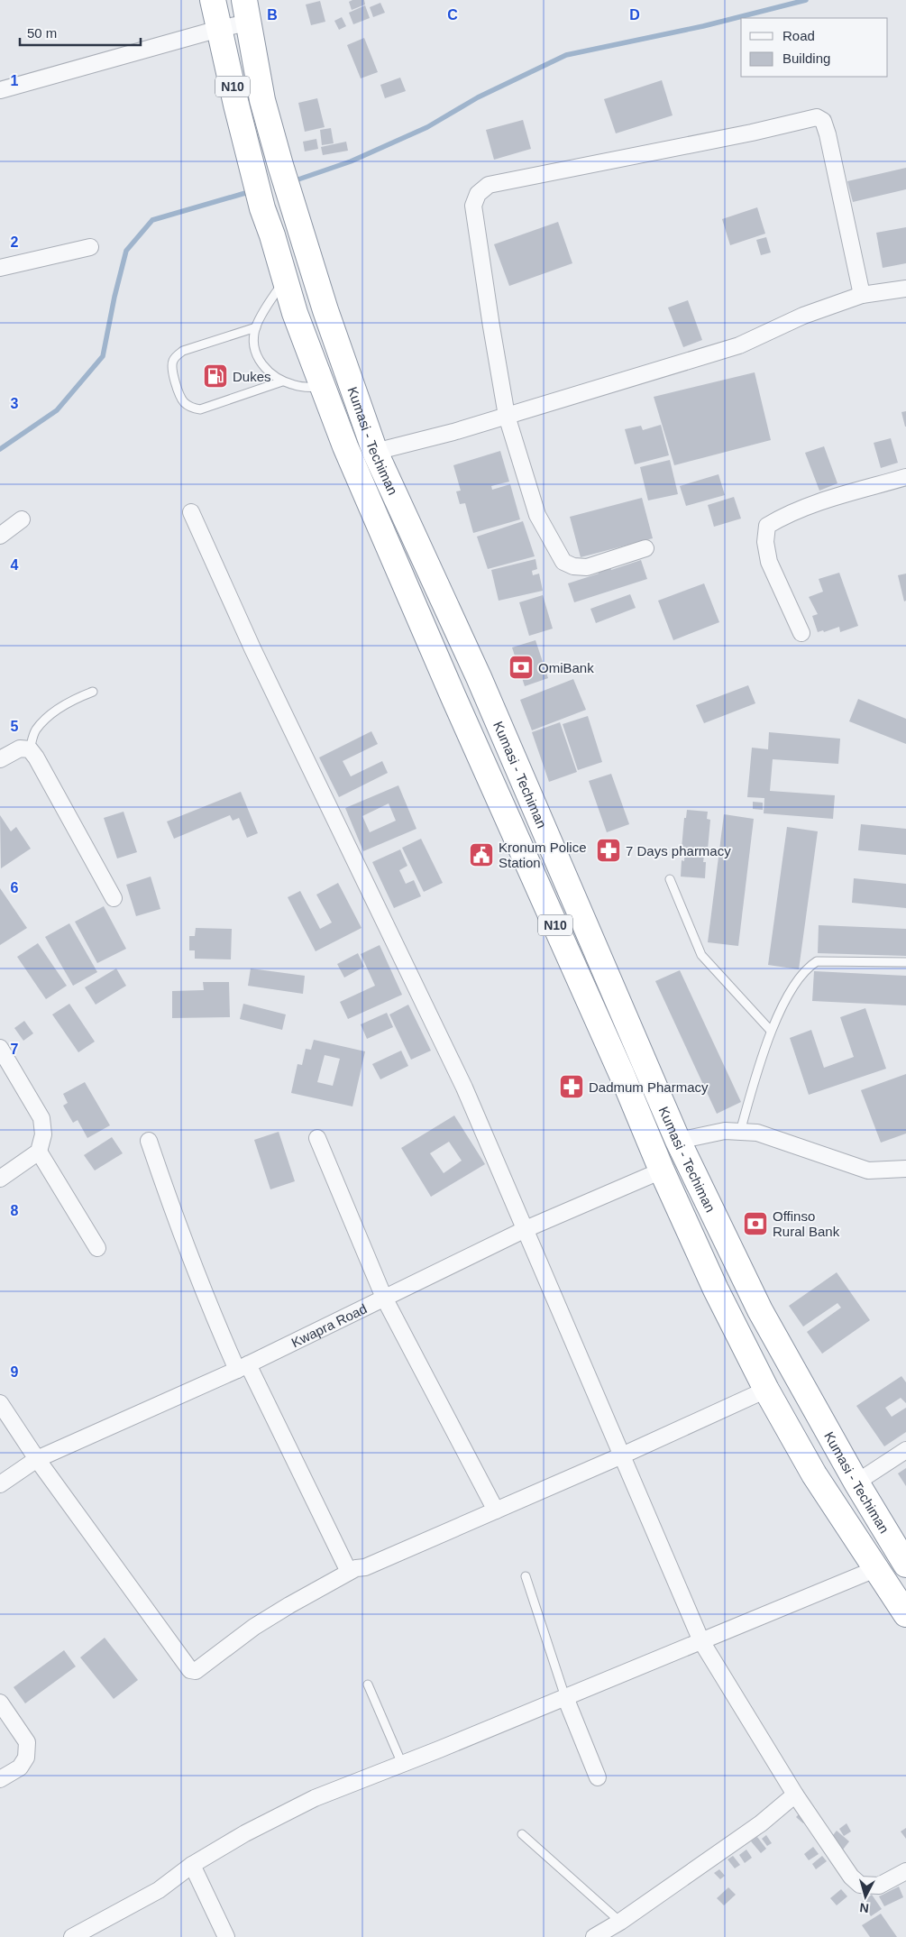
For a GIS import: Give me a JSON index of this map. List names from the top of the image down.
{
  "streets": {
    "highway": ["N10", "Kumasi - Techiman"],
    "street": ["Kwapra Road"]
  },
  "crossings": [
    ["N10", "Kwapra Road"]
  ],
  "places": {
    "fuel station": ["Dukes"],
    "bank": ["OmiBank", "Offinso Rural Bank"],
    "pharmacy": ["7 Days pharmacy", "Dadmum Pharmacy"],
    "public building": ["Kronum Police Station"]
  },
  "legend": ["Road", "Building"],
  "scale_bar": "50 m",
  "north": "bottom",
  "grid": {
    "columns": ["B", "C", "D"],
    "rows": [
      "1",
      "2",
      "3",
      "4",
      "5",
      "6",
      "7",
      "8",
      "9"
    ]
  }
}
